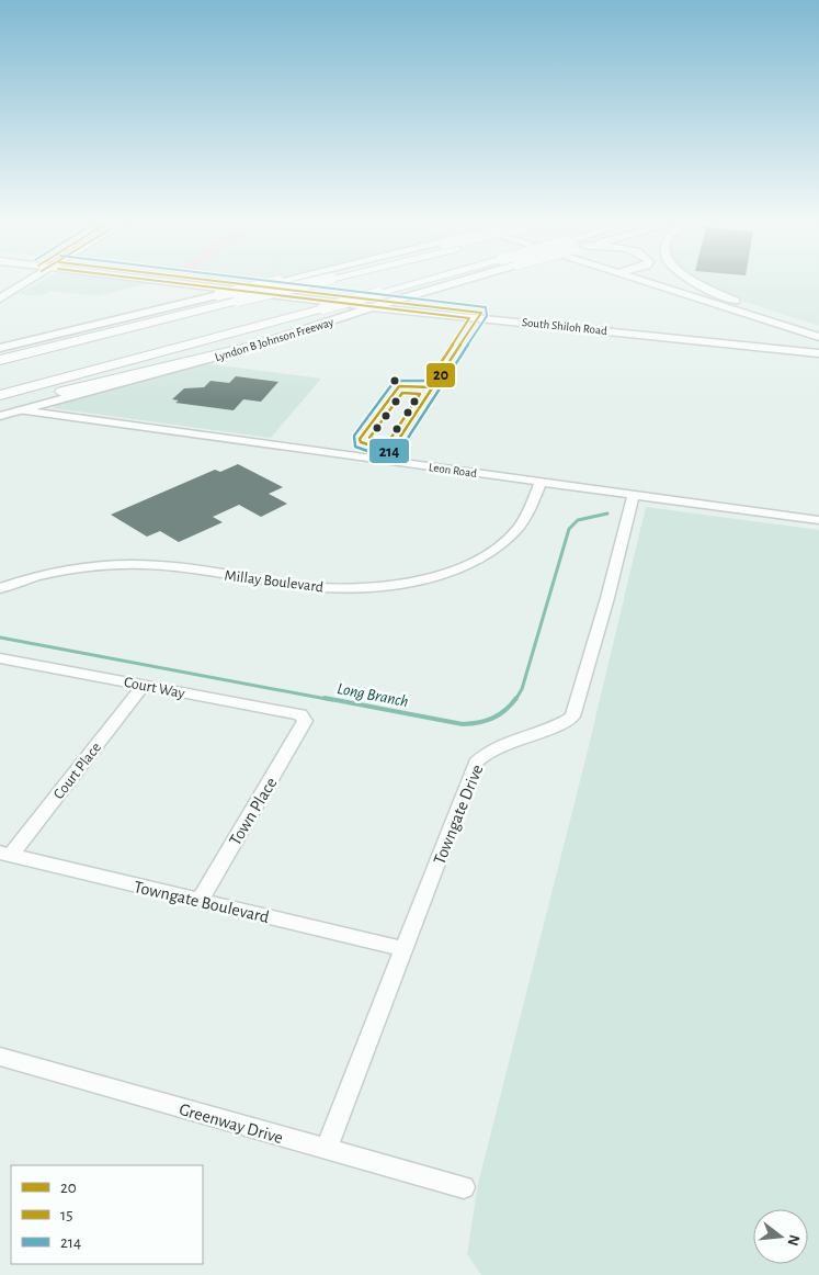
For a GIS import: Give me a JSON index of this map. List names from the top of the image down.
{
  "streets": {
    "highway": ["Lyndon B Johnson Freeway"],
    "main road": ["South Shiloh Road"],
    "street": [
      "Leon Road",
      "Millay Boulevard",
      "Court Way",
      "Court Place",
      "Town Place",
      "Towngate Drive",
      "Towngate Boulevard",
      "Greenway Drive"
    ]
  },
  "crossings": [
    ["South Shiloh Road", "Lyndon B Johnson Freeway"],
    ["Lyndon B Johnson Freeway", "Leon Road"],
    ["Leon Road", "Millay Boulevard"],
    ["Leon Road", "Towngate Drive"],
    ["Court Way", "Court Place"],
    ["Court Way", "Town Place"],
    ["Court Place", "Towngate Boulevard"],
    ["Town Place", "Towngate Boulevard"],
    ["Towngate Drive", "Towngate Boulevard"],
    ["Towngate Drive", "Greenway Drive"]
  ],
  "water": ["Long Branch"],
  "lines": ["transit line 20", "transit line 15", "transit line 214"],
  "legend": ["20", "15", "214"],
  "north": "right"
}
